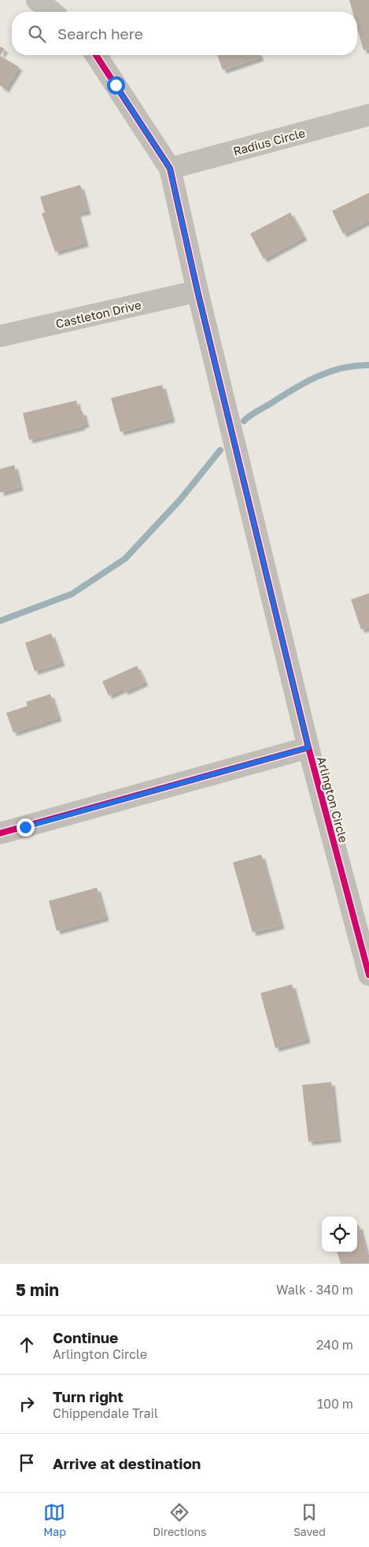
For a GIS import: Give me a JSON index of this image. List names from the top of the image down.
{
  "streets": {
    "street": ["Radius Circle", "Castleton Drive", "Arlington Circle"]
  },
  "crossings": [
    ["Radius Circle", "Arlington Circle"],
    ["Castleton Drive", "Arlington Circle"]
  ],
  "page": {
    "search": "Search here",
    "heading": ["5 min", "Walk · 340 m"],
    "list": [
      ["Continue", "Arlington Circle", "240 m"],
      ["Turn right", "Chippendale Trail", "100 m"],
      "Arrive at destination"
    ],
    "nav": ["Map", "Directions", "Saved"]
  }
}
